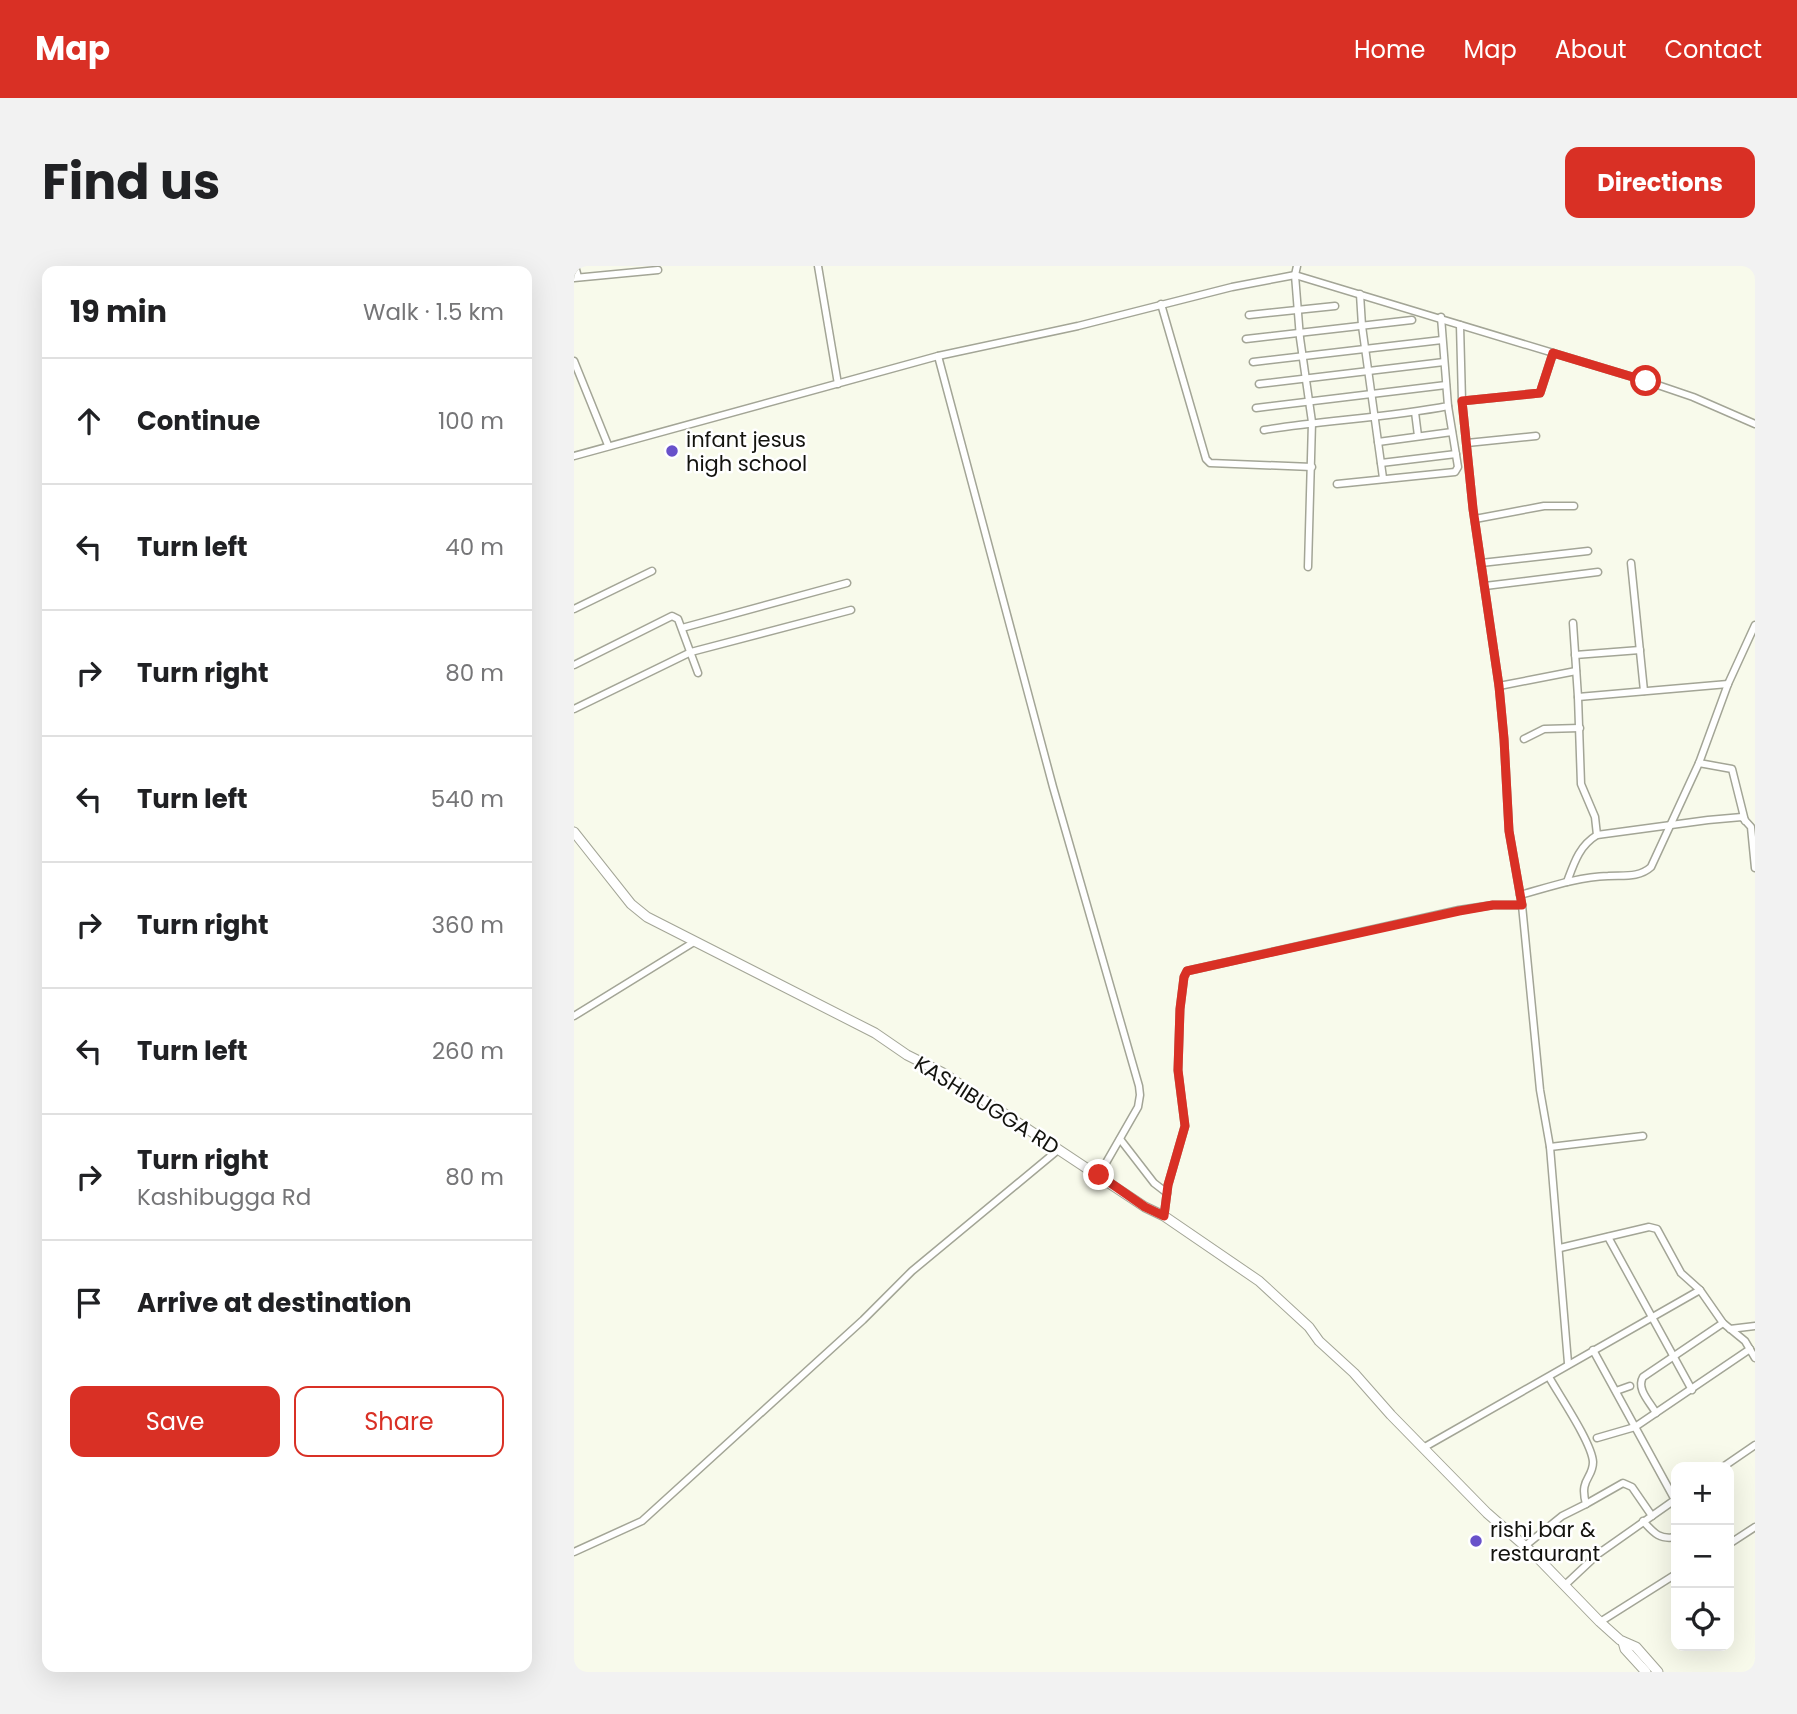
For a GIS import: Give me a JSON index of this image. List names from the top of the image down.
{
  "streets": {
    "main road": ["KASHIBUGGA RD"]
  },
  "places": ["infant jesus high school", "rishi bar & restaurant"],
  "page": {
    "header": "Map",
    "nav": [
      "Home",
      "Map",
      "About",
      "Contact"
    ],
    "title": "Find us",
    "buttons": [
      "Directions",
      ["Save", "Share"]
    ],
    "heading": ["19 min", "Walk · 1.5 km"],
    "list": [
      ["Continue", "100 m"],
      ["Turn left", "40 m"],
      ["Turn right", "80 m"],
      ["Turn left", "540 m"],
      ["Turn right", "360 m"],
      ["Turn left", "260 m"],
      ["Turn right", "Kashibugga Rd", "80 m"],
      "Arrive at destination"
    ],
    "map_buttons": ["+", "−"]
  }
}
